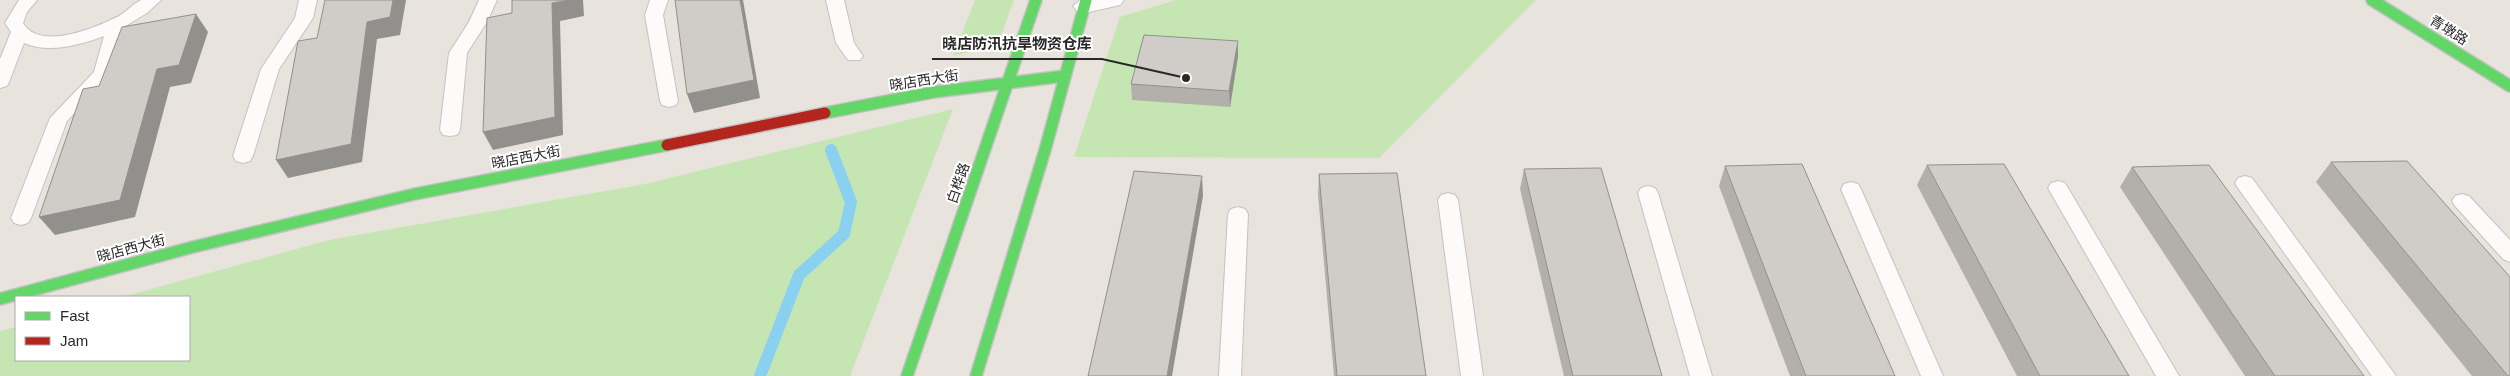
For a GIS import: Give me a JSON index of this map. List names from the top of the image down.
{
  "streets": {
    "street": ["青墩路", "晓店西大街", "白桦路"]
  },
  "crossings": [
    ["晓店西大街", "白桦路"]
  ],
  "places": ["晓店防汛抗旱物资仓库"],
  "legend": ["Fast", "Jam"]
}
